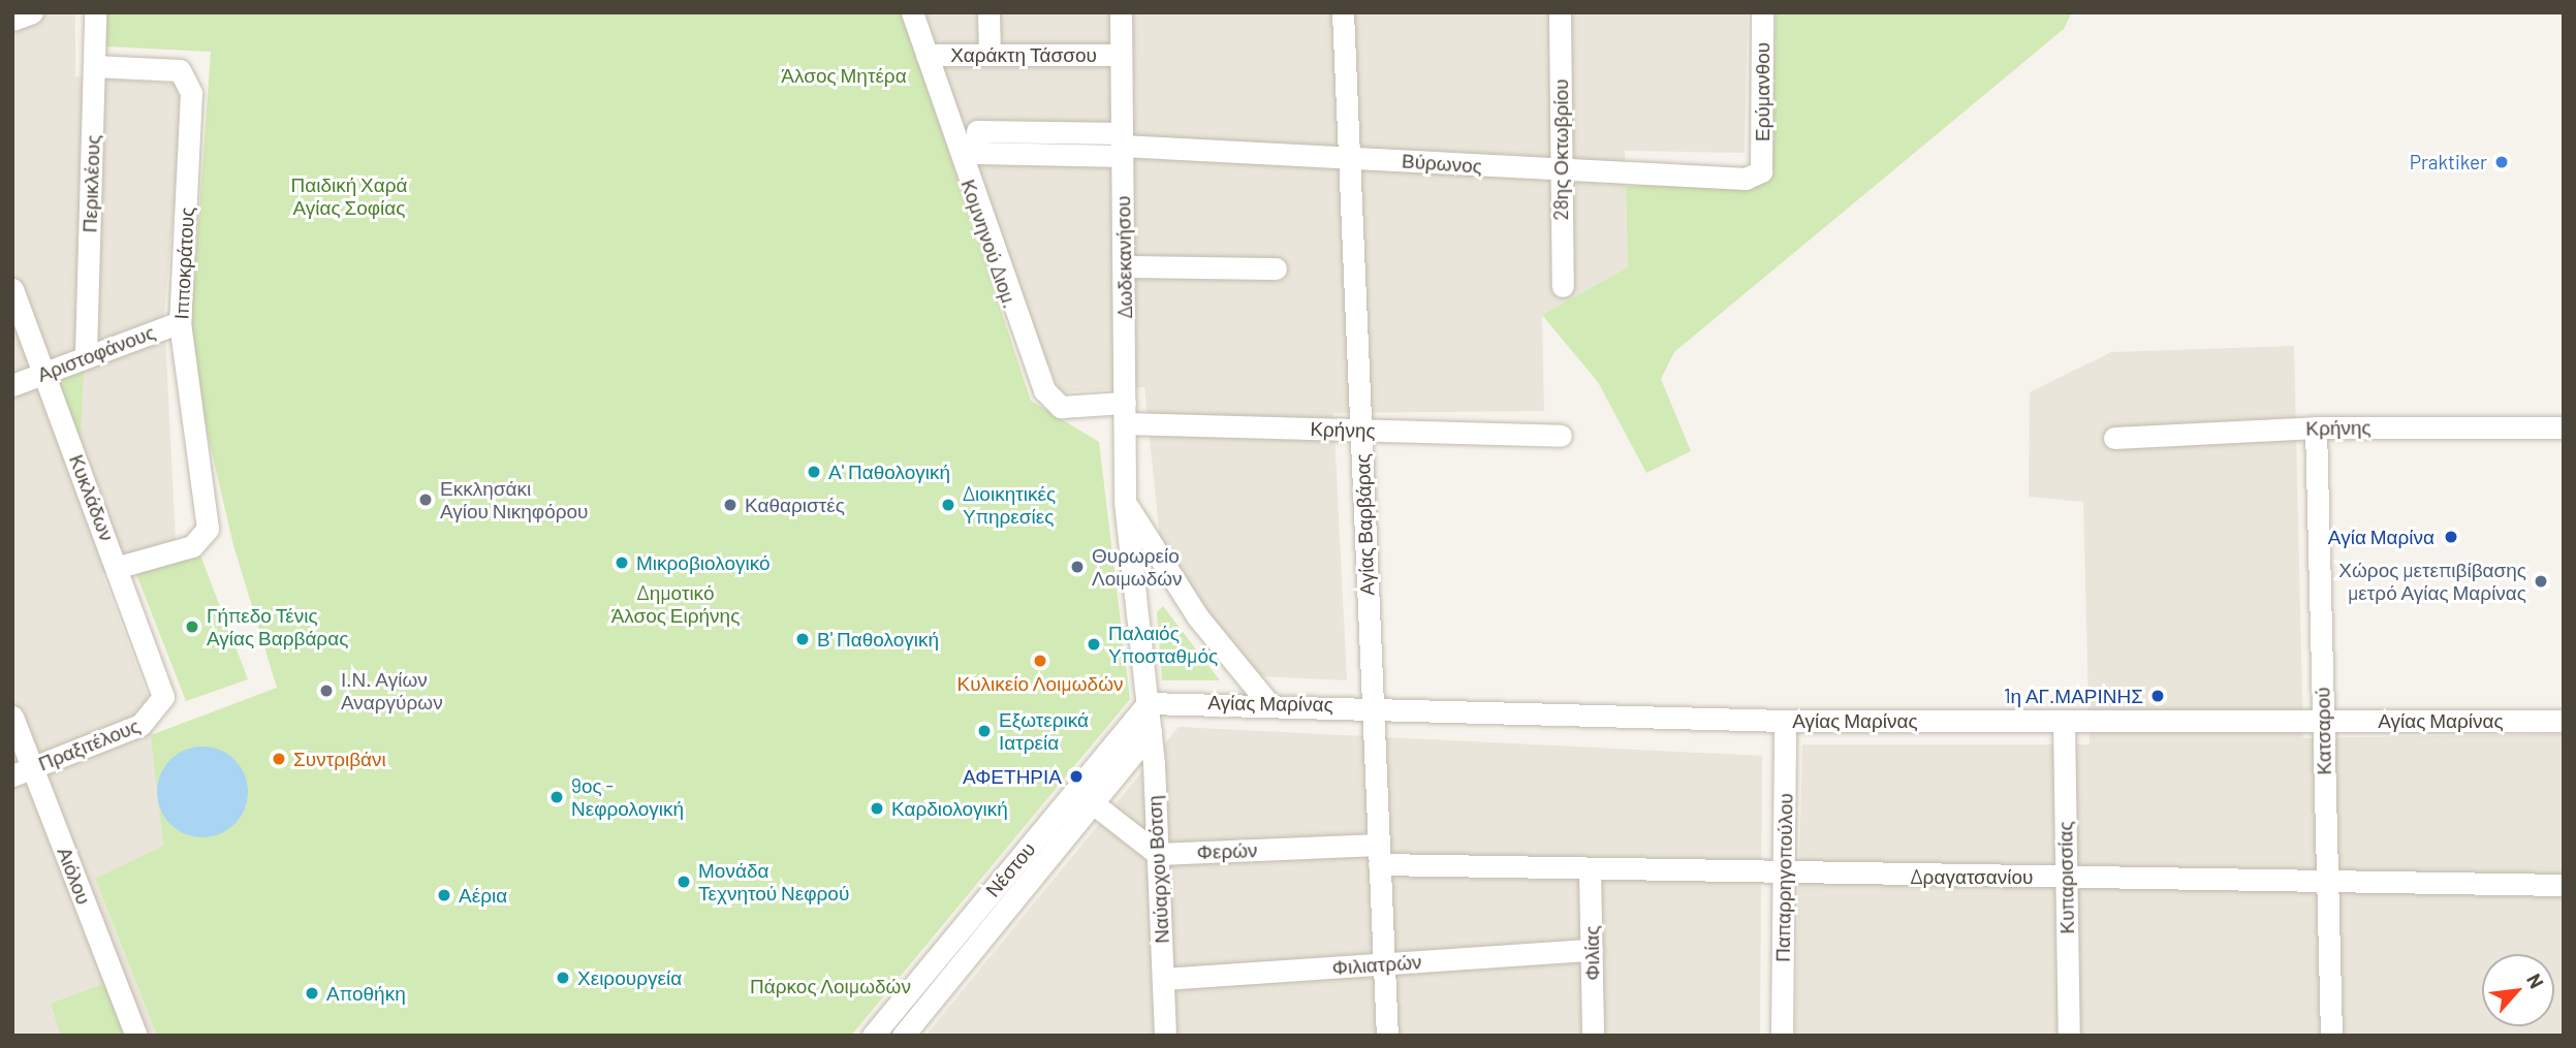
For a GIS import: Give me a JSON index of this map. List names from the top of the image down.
{
  "streets": {
    "street": [
      "Χαράκτη Τάσσου",
      "Ερύμανθου",
      "28ης Οκτωβρίου",
      "Βύρωνος",
      "Περικλέους",
      "Κομνηνού Διομ.",
      "Δωδεκανήσου",
      "Ιπποκράτους",
      "Αριστοφάνους",
      "Κρήνης",
      "Κυκλάδων",
      "Αγίας Βαρβάρας",
      "Αγίας Μαρίνας",
      "Κατσαρού",
      "Πραξιτέλους",
      "Φερών",
      "Νέστου",
      "Ναύαρχου Βότση",
      "Αιόλου",
      "Δραγατσανίου",
      "Παπαρρηγοπούλου",
      "Κυπαρισσίας",
      "Φιλίας",
      "Φιλιατρών"
    ]
  },
  "crossings": [
    ["Χαράκτη Τάσσου", "Κομνηνού Διομ."],
    ["Χαράκτη Τάσσου", "Δωδεκανήσου"],
    ["Ερύμανθου", "Βύρωνος"],
    ["28ης Οκτωβρίου", "Βύρωνος"],
    ["Βύρωνος", "Κομνηνού Διομ."],
    ["Βύρωνος", "Δωδεκανήσου"],
    ["Βύρωνος", "Αγίας Βαρβάρας"],
    ["Περικλέους", "Ιπποκράτους"],
    ["Περικλέους", "Αριστοφάνους"],
    ["Κομνηνού Διομ.", "Δωδεκανήσου"],
    ["Κομνηνού Διομ.", "Κρήνης"],
    ["Δωδεκανήσου", "Κρήνης"],
    ["Δωδεκανήσου", "Αγίας Μαρίνας"],
    ["Δωδεκανήσου", "Νέστου"],
    ["Δωδεκανήσου", "Ναύαρχου Βότση"],
    ["Ιπποκράτους", "Αριστοφάνους"],
    ["Ιπποκράτους", "Κυκλάδων"],
    ["Αριστοφάνους", "Κυκλάδων"],
    ["Κρήνης", "Αγίας Βαρβάρας"],
    ["Κρήνης", "Κατσαρού"],
    ["Κυκλάδων", "Πραξιτέλους"],
    ["Αγίας Βαρβάρας", "Αγίας Μαρίνας"],
    ["Αγίας Βαρβάρας", "Φερών"],
    ["Αγίας Βαρβάρας", "Δραγατσανίου"],
    ["Αγίας Βαρβάρας", "Φιλιατρών"],
    ["Αγίας Μαρίνας", "Κατσαρού"],
    ["Αγίας Μαρίνας", "Νέστου"],
    ["Αγίας Μαρίνας", "Ναύαρχου Βότση"],
    ["Αγίας Μαρίνας", "Παπαρρηγοπούλου"],
    ["Αγίας Μαρίνας", "Κυπαρισσίας"],
    ["Κατσαρού", "Δραγατσανίου"],
    ["Πραξιτέλους", "Αιόλου"],
    ["Φερών", "Ναύαρχου Βότση"],
    ["Φερών", "Δραγατσανίου"],
    ["Νέστου", "Ναύαρχου Βότση"],
    ["Ναύαρχου Βότση", "Φιλιατρών"],
    ["Δραγατσανίου", "Παπαρρηγοπούλου"],
    ["Δραγατσανίου", "Κυπαρισσίας"],
    ["Δραγατσανίου", "Φιλίας"],
    ["Φιλίας", "Φιλιατρών"]
  ],
  "parks": [
    "Άλσος Μητέρα",
    "Παιδική Χαρά Αγίας Σοφίας",
    "Δημοτικό Άλσος Ειρήνης",
    "Πάρκος Λοιμωδών"
  ],
  "places": [
    "Praktiker",
    "Α' Παθολογική",
    "Εκκλησάκι Αγίου Νικηφόρου",
    "Καθαριστές",
    "Διοικητικές Υπηρεσίες",
    "Αγία Μαρίνα",
    "Μικροβιολογικό",
    "Θυρωρείο Λοιμωδών",
    "Χώρος μετεπιβίβασης μετρό Αγίας Μαρίνας",
    "Γήπεδο Τένις Αγίας Βαρβάρας",
    "Β' Παθολογική",
    "Παλαιός Υποσταθμός",
    "Κυλικείο Λοιμωδών",
    "Ι.Ν. Αγίων Αναργύρων",
    "1η ΑΓ.ΜΑΡΙΝΗΣ",
    "Εξωτερικά Ιατρεία",
    "Συντριβάνι",
    "ΑΦΕΤΗΡΙΑ",
    "9ος - Νεφρολογική",
    "Καρδιολογική",
    "Μονάδα Τεχνητού Νεφρού",
    "Αέρια",
    "Χειρουργεία",
    "Αποθήκη"
  ],
  "north": "top right"
}
